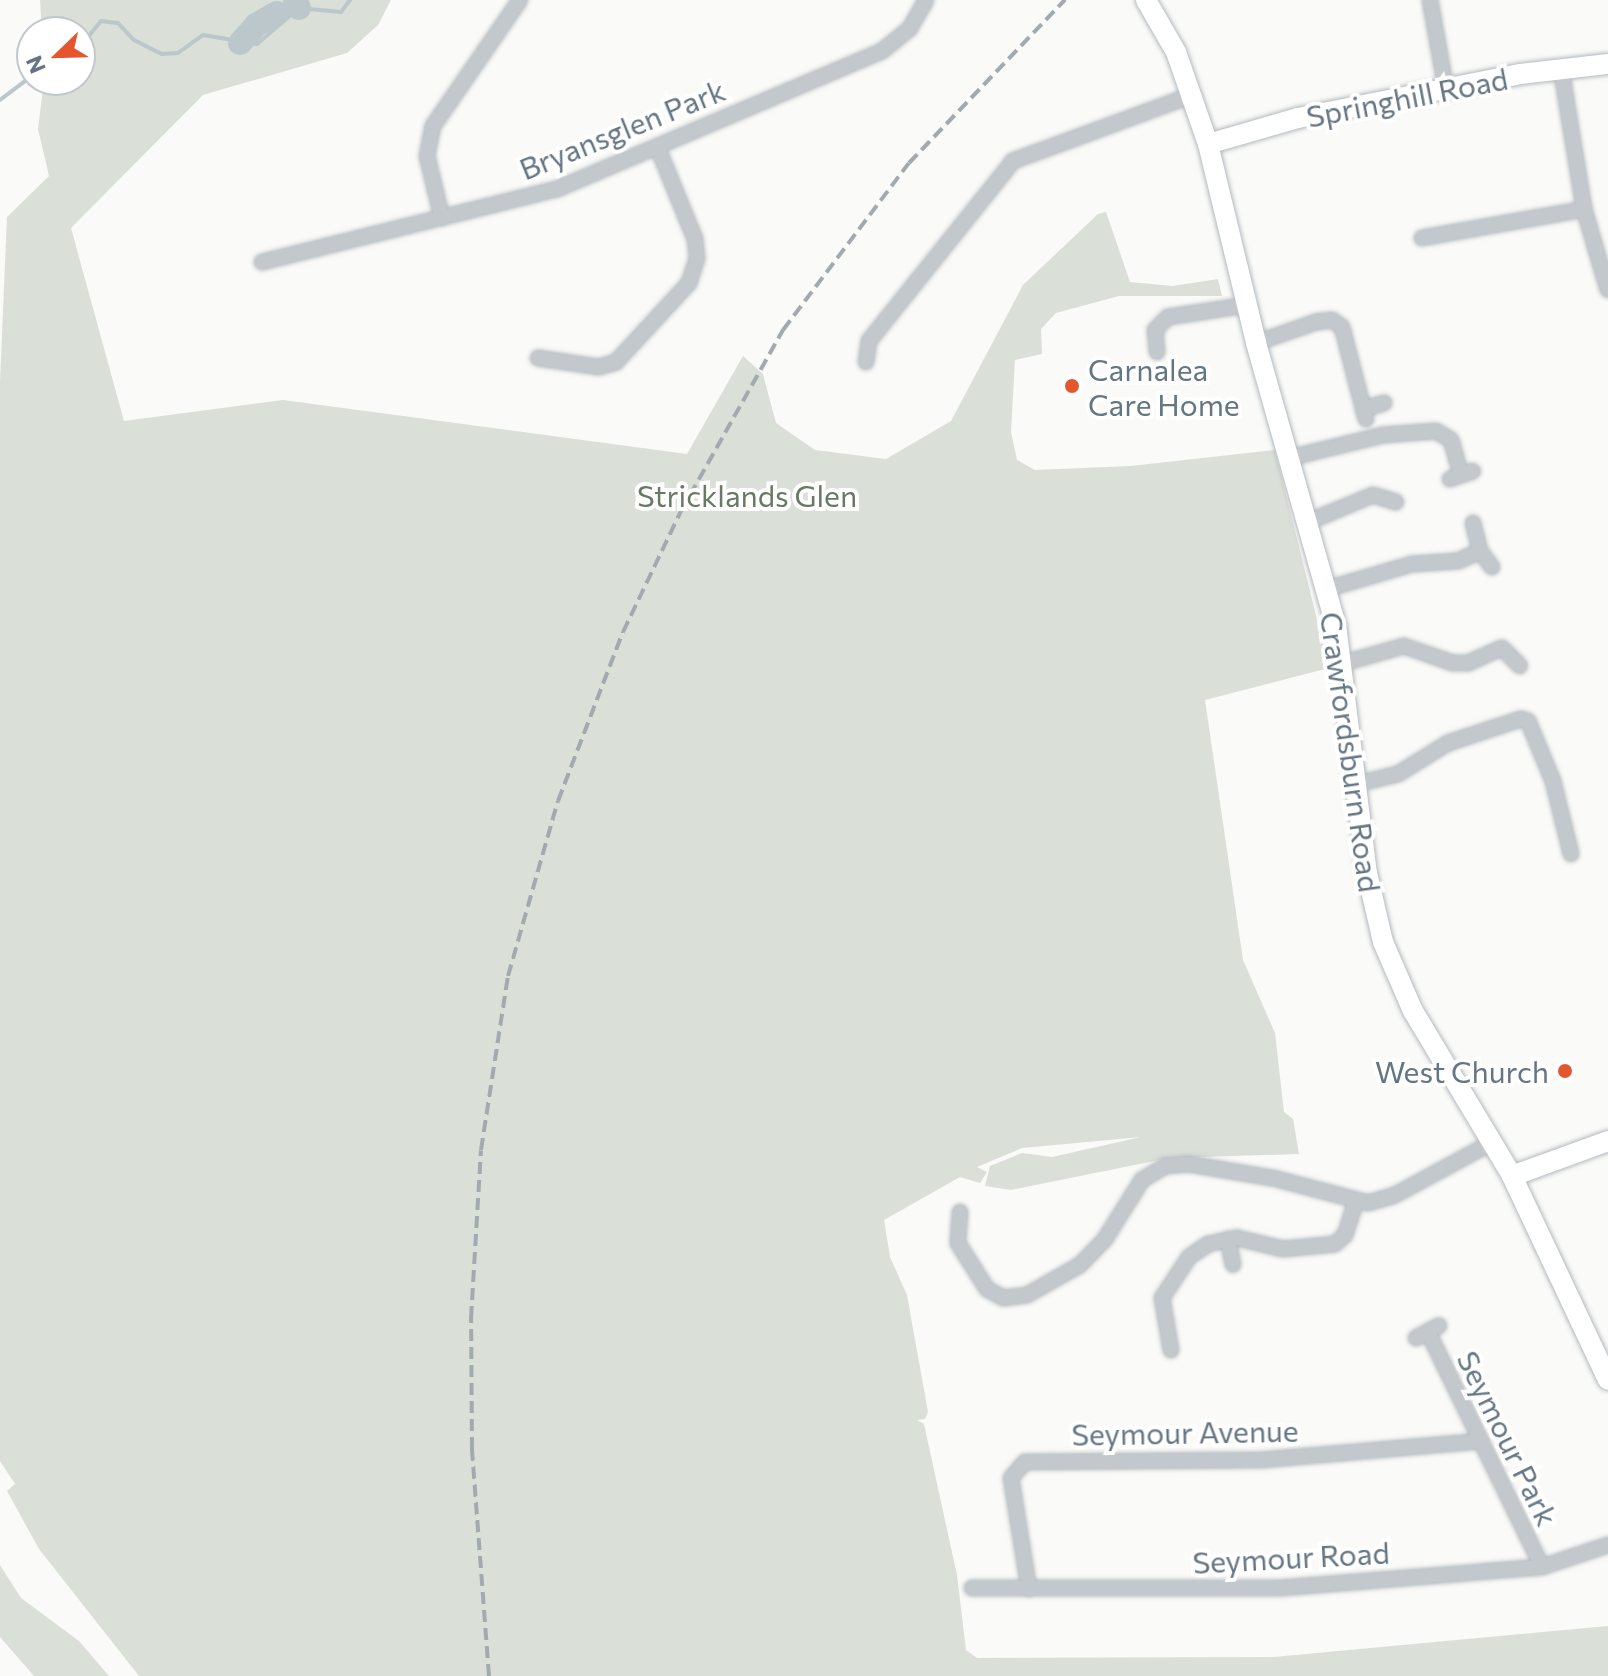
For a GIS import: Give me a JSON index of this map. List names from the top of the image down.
{
  "streets": {
    "main road": ["Springhill Road", "Crawfordsburn Road"],
    "street": [
      "Bryansglen Park",
      "Seymour Avenue",
      "Seymour Park",
      "Seymour Road"
    ]
  },
  "crossings": [
    ["Springhill Road", "Crawfordsburn Road"],
    ["Seymour Avenue", "Seymour Park"],
    ["Seymour Avenue", "Seymour Road"],
    ["Seymour Park", "Seymour Road"]
  ],
  "parks": ["Stricklands Glen"],
  "places": ["Carnalea Care Home", "West Church"],
  "north": "bottom left"
}
